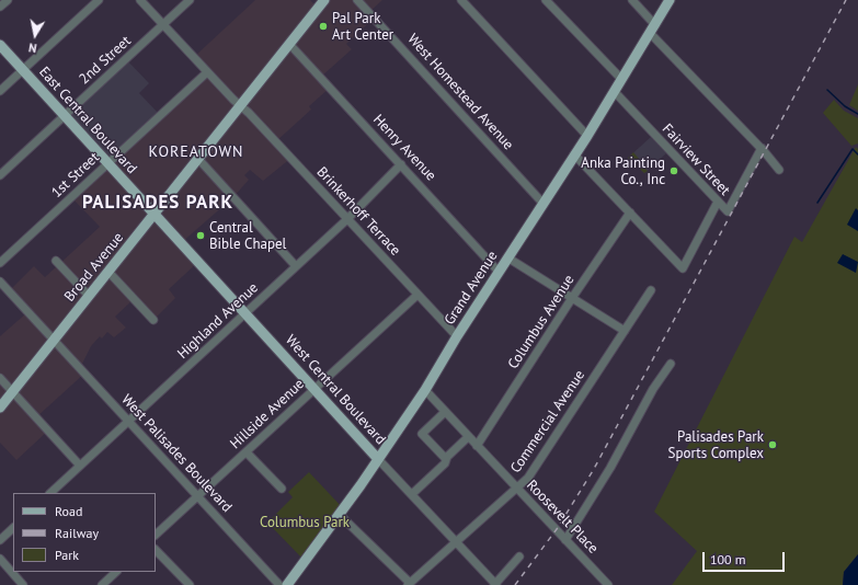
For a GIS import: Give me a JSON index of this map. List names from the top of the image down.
{
  "streets": {
    "main road": [
      "East Central Boulevard",
      "Broad Avenue",
      "Grand Avenue",
      "West Central Boulevard"
    ],
    "street": [
      "2nd Street",
      "West Homestead Avenue",
      "Henry Avenue",
      "Fairview Street",
      "1st Street",
      "Brinkerhoff Terrace",
      "Highland Avenue",
      "Columbus Avenue",
      "Hillside Avenue",
      "Commercial Avenue",
      "West Palisades Boulevard",
      "Roosevelt Place"
    ]
  },
  "crossings": [
    ["2nd Street", "East Central Boulevard"],
    ["2nd Street", "Brinkerhoff Terrace"],
    ["West Homestead Avenue", "Grand Avenue"],
    ["East Central Boulevard", "1st Street"],
    ["East Central Boulevard", "Broad Avenue"],
    ["East Central Boulevard", "West Central Boulevard"],
    ["Henry Avenue", "Broad Avenue"],
    ["Henry Avenue", "Grand Avenue"],
    ["Henry Avenue", "Highland Avenue"],
    ["Fairview Street", "Grand Avenue"],
    ["1st Street", "Brinkerhoff Terrace"],
    ["Brinkerhoff Terrace", "Broad Avenue"],
    ["Brinkerhoff Terrace", "Grand Avenue"],
    ["Brinkerhoff Terrace", "Highland Avenue"],
    ["Brinkerhoff Terrace", "Hillside Avenue"],
    ["Broad Avenue", "West Central Boulevard"],
    ["Broad Avenue", "West Palisades Boulevard"],
    ["Grand Avenue", "West Central Boulevard"],
    ["Grand Avenue", "Roosevelt Place"],
    ["Highland Avenue", "West Central Boulevard"],
    ["Highland Avenue", "West Palisades Boulevard"],
    ["Columbus Avenue", "Roosevelt Place"],
    ["West Central Boulevard", "Hillside Avenue"],
    ["West Central Boulevard", "Commercial Avenue"],
    ["Hillside Avenue", "West Palisades Boulevard"],
    ["Commercial Avenue", "Roosevelt Place"]
  ],
  "districts": ["KOREATOWN", "PALISADES PARK"],
  "parks": ["Columbus Park"],
  "places": [
    "Pal Park Art Center",
    "Anka Painting Co., Inc",
    "Central Bible Chapel",
    "Palisades Park Sports Complex"
  ],
  "legend": ["Road", "Railway", "Park"],
  "scale_bar": "100 m",
  "north": "bottom"
}
